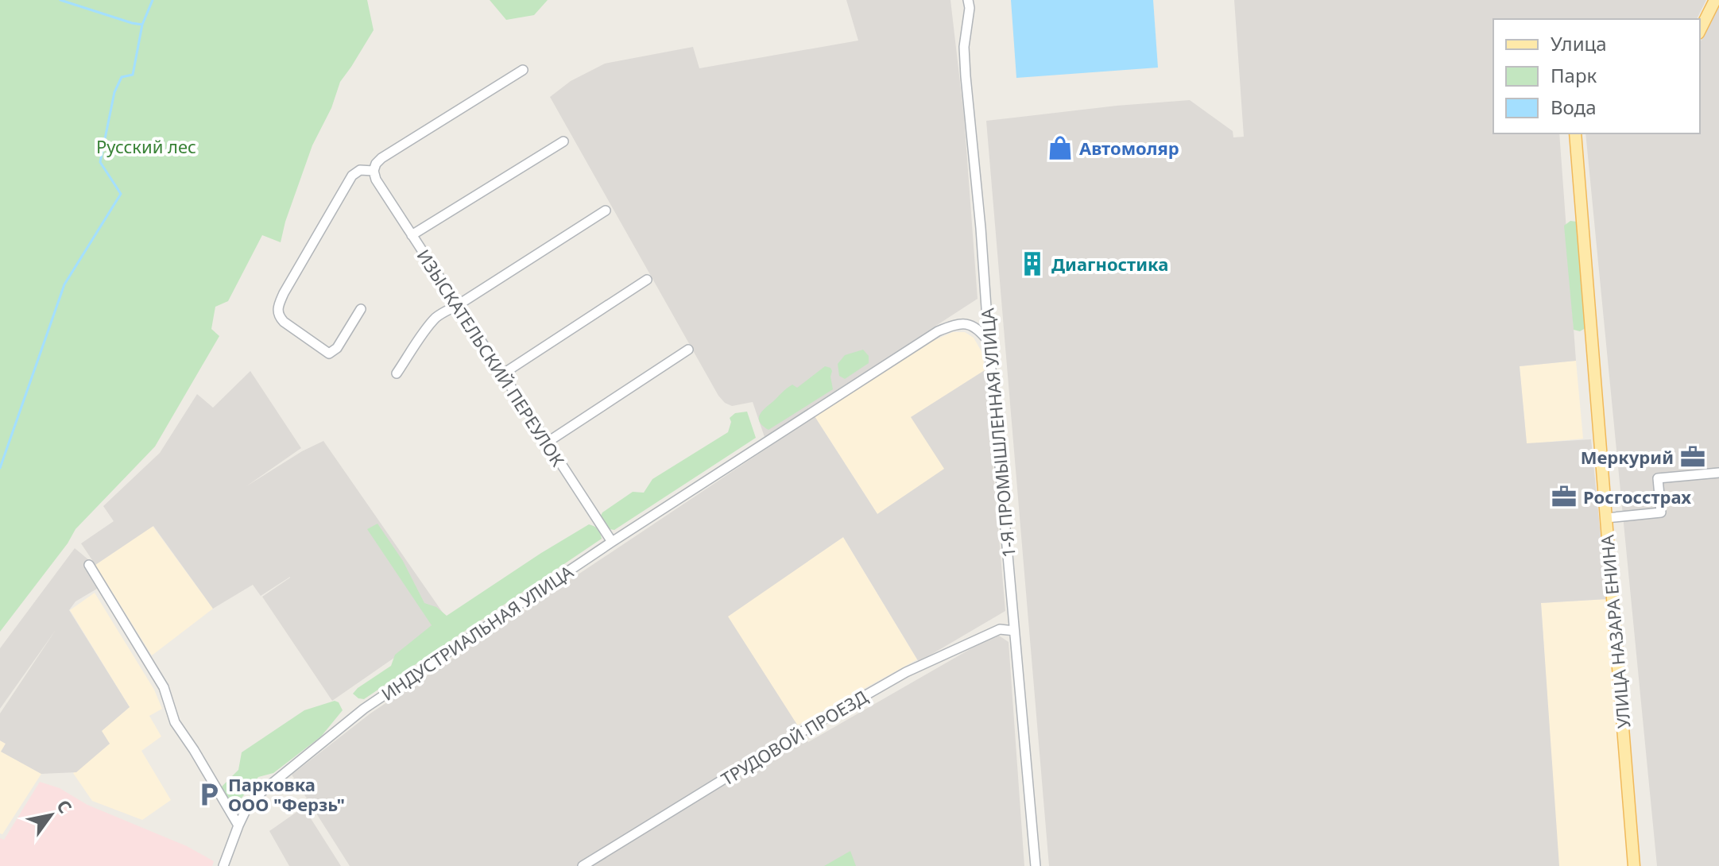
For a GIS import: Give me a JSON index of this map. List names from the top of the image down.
{
  "streets": {
    "main road": ["УЛИЦА НАЗАРА ЕНИНА"],
    "street": [
      "ИЗЫСКАТЕЛЬСКИЙ ПЕРЕУЛОК",
      "1-Я ПРОМЫШЛЕННАЯ УЛИЦА",
      "ИНДУСТРИАЛЬНАЯ УЛИЦА",
      "ТРУДОВОЙ ПРОЕЗД"
    ]
  },
  "crossings": [
    ["ИЗЫСКАТЕЛЬСКИЙ ПЕРЕУЛОК", "ИНДУСТРИАЛЬНАЯ УЛИЦА"],
    ["1-Я ПРОМЫШЛЕННАЯ УЛИЦА", "ИНДУСТРИАЛЬНАЯ УЛИЦА"],
    ["1-Я ПРОМЫШЛЕННАЯ УЛИЦА", "ТРУДОВОЙ ПРОЕЗД"]
  ],
  "parks": ["Русский лес"],
  "places": {
    "shop": ["Автомоляр"],
    "building": ["Диагностика"],
    "office": ["Меркурий", "Росгосстрах"],
    "parking": ["Парковка ООО \"Ферзь\""]
  },
  "legend": ["Улица", "Парк", "Вода"],
  "north": "top right"
}
